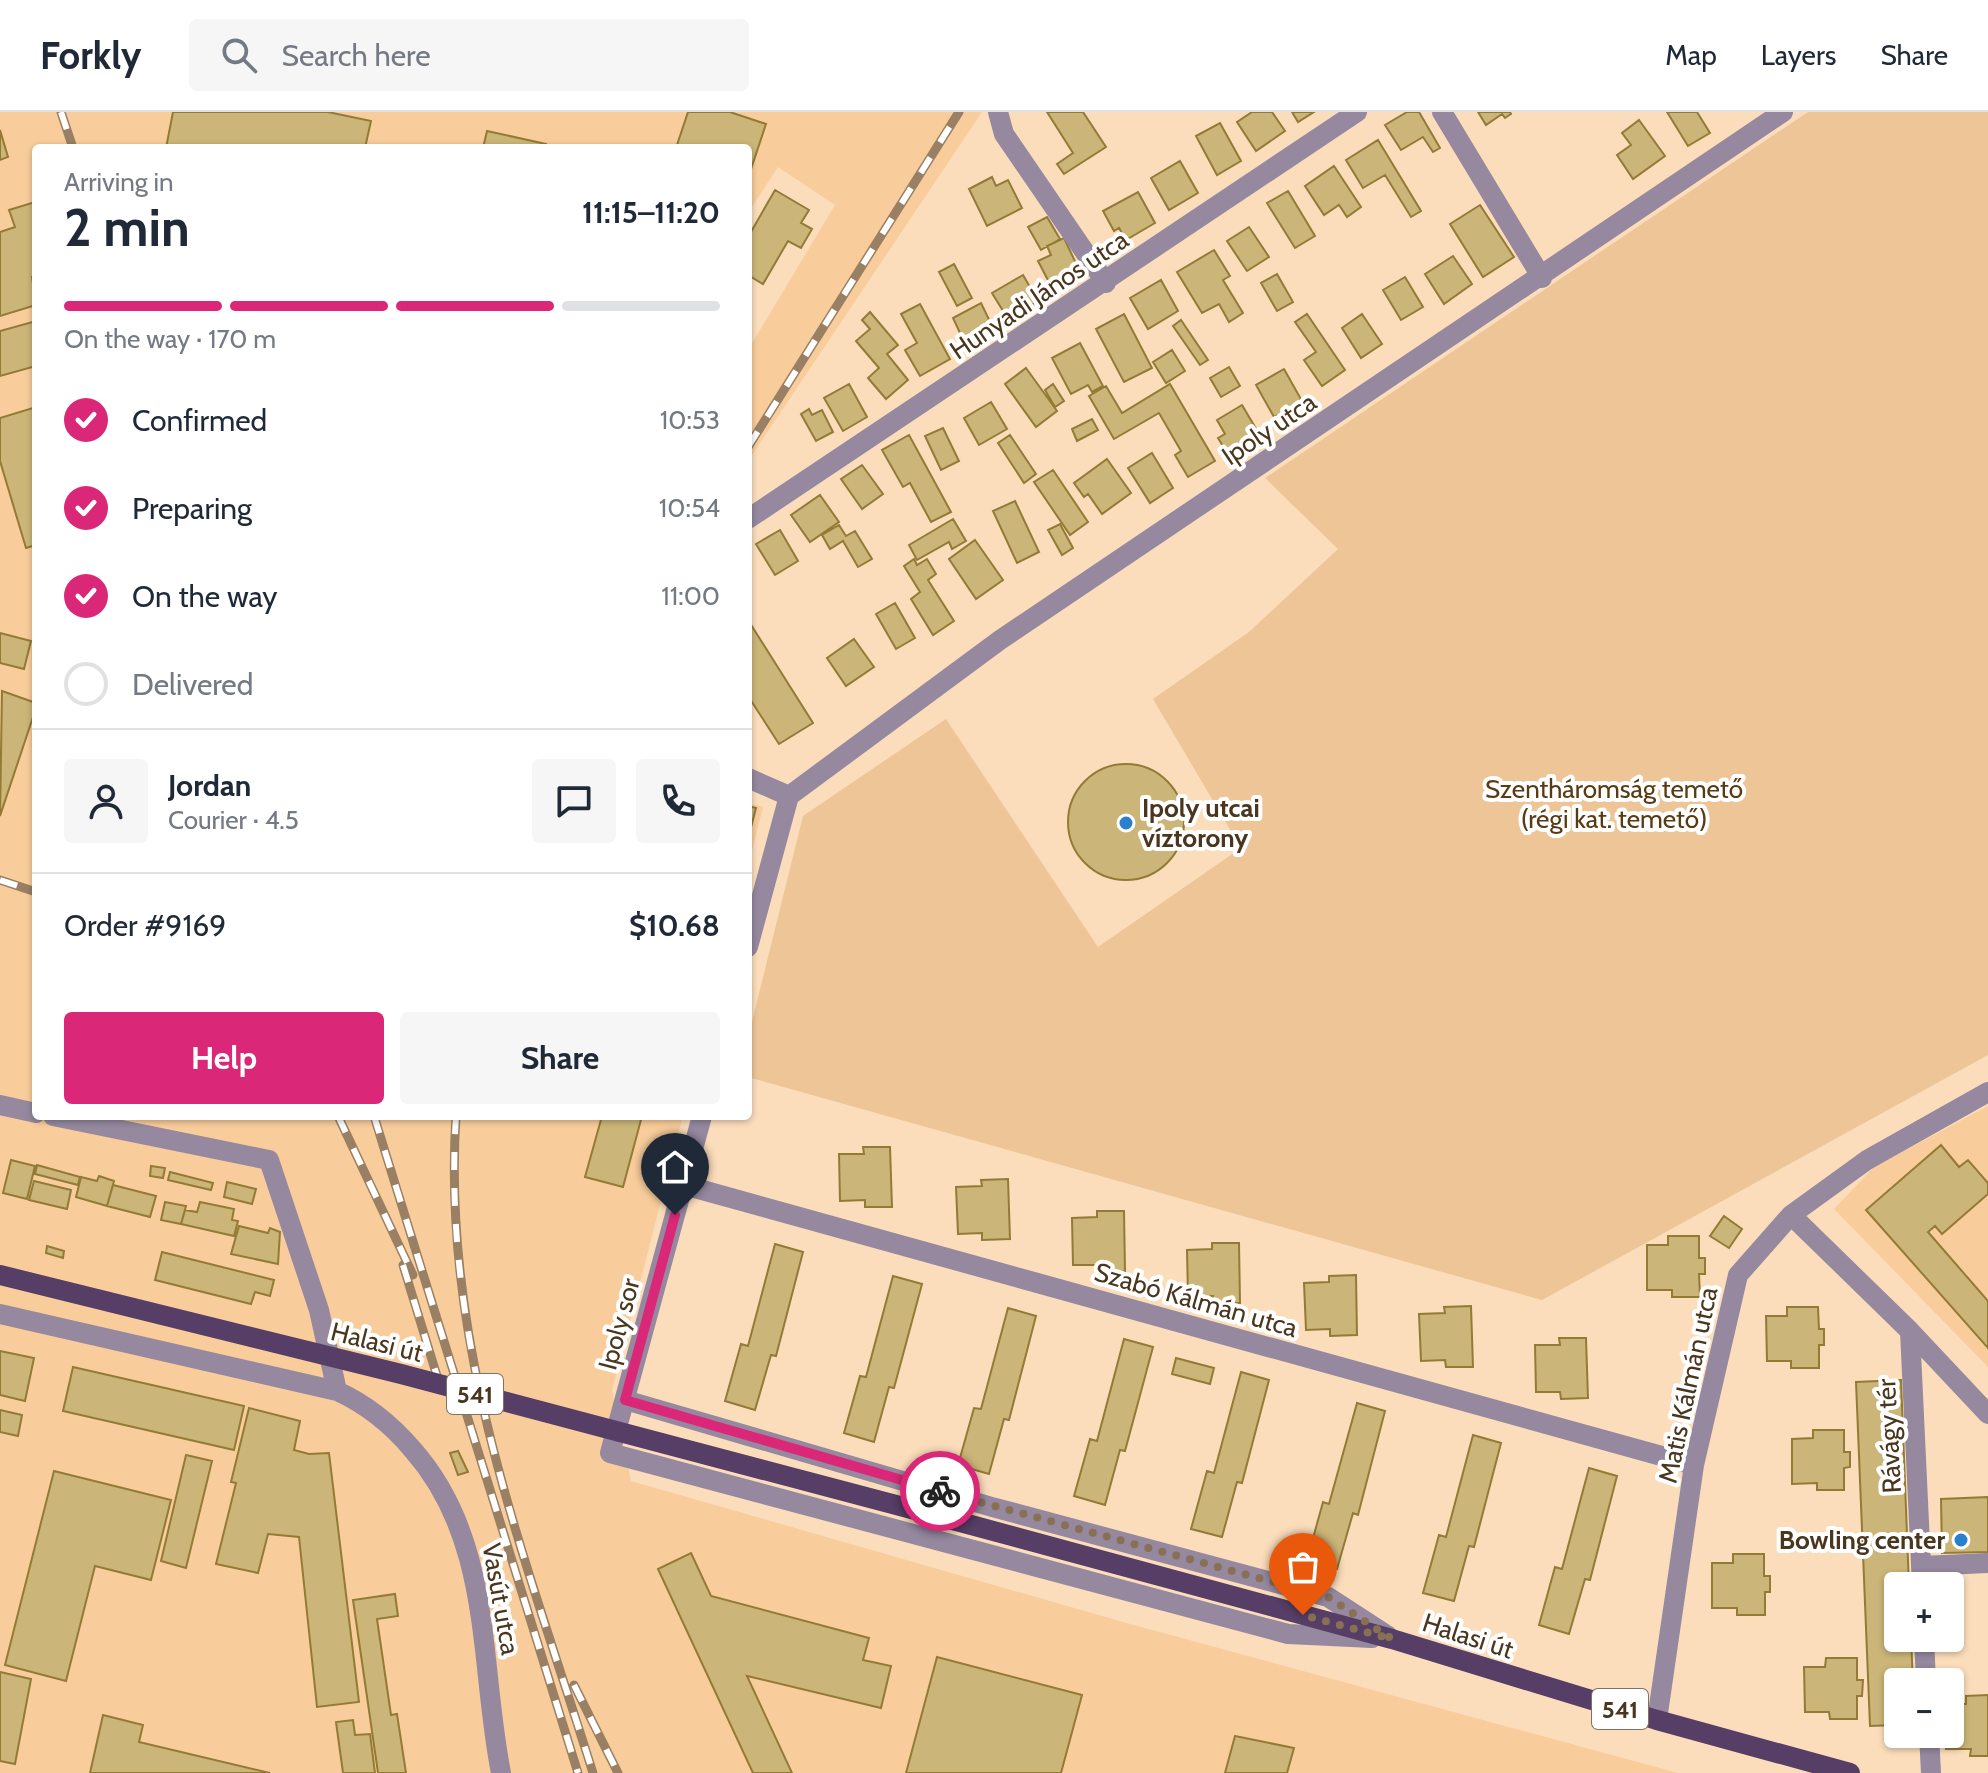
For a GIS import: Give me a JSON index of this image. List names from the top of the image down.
{
  "streets": {
    "main road": ["Halasi út", "541"],
    "street": [
      "Hunyadi János utca",
      "Ipoly utca",
      "Szabó Kálmán utca",
      "Ipoly sor",
      "Matis Kálmán utca",
      "Rávágy tér",
      "Vasút utca"
    ]
  },
  "crossings": [
    ["Szabó Kálmán utca", "Ipoly sor"],
    ["Szabó Kálmán utca", "Matis Kálmán utca"],
    ["Ipoly sor", "Halasi út"],
    ["Halasi út", "Matis Kálmán utca"]
  ],
  "parks": ["Szentháromság temető (régi kat. temető)"],
  "places": ["Ipoly utcai víztorony", "Bowling center"],
  "page": {
    "header": "Forkly",
    "search": "Search here",
    "nav": ["Map", "Layers", "Share"],
    "heading": ["2 min", "Arriving in", "11:15–11:20"],
    "panel": [
      "Jordan",
      "Courier · 4.5",
      "Order #9169",
      "$10.68"
    ],
    "bar": "On the way · 170 m",
    "list": [
      ["Confirmed", "10:53"],
      ["Preparing", "10:54"],
      ["On the way", "11:00"],
      "Delivered"
    ],
    "buttons": ["Help", "Share"],
    "map_buttons": ["+", "−"]
  }
}
